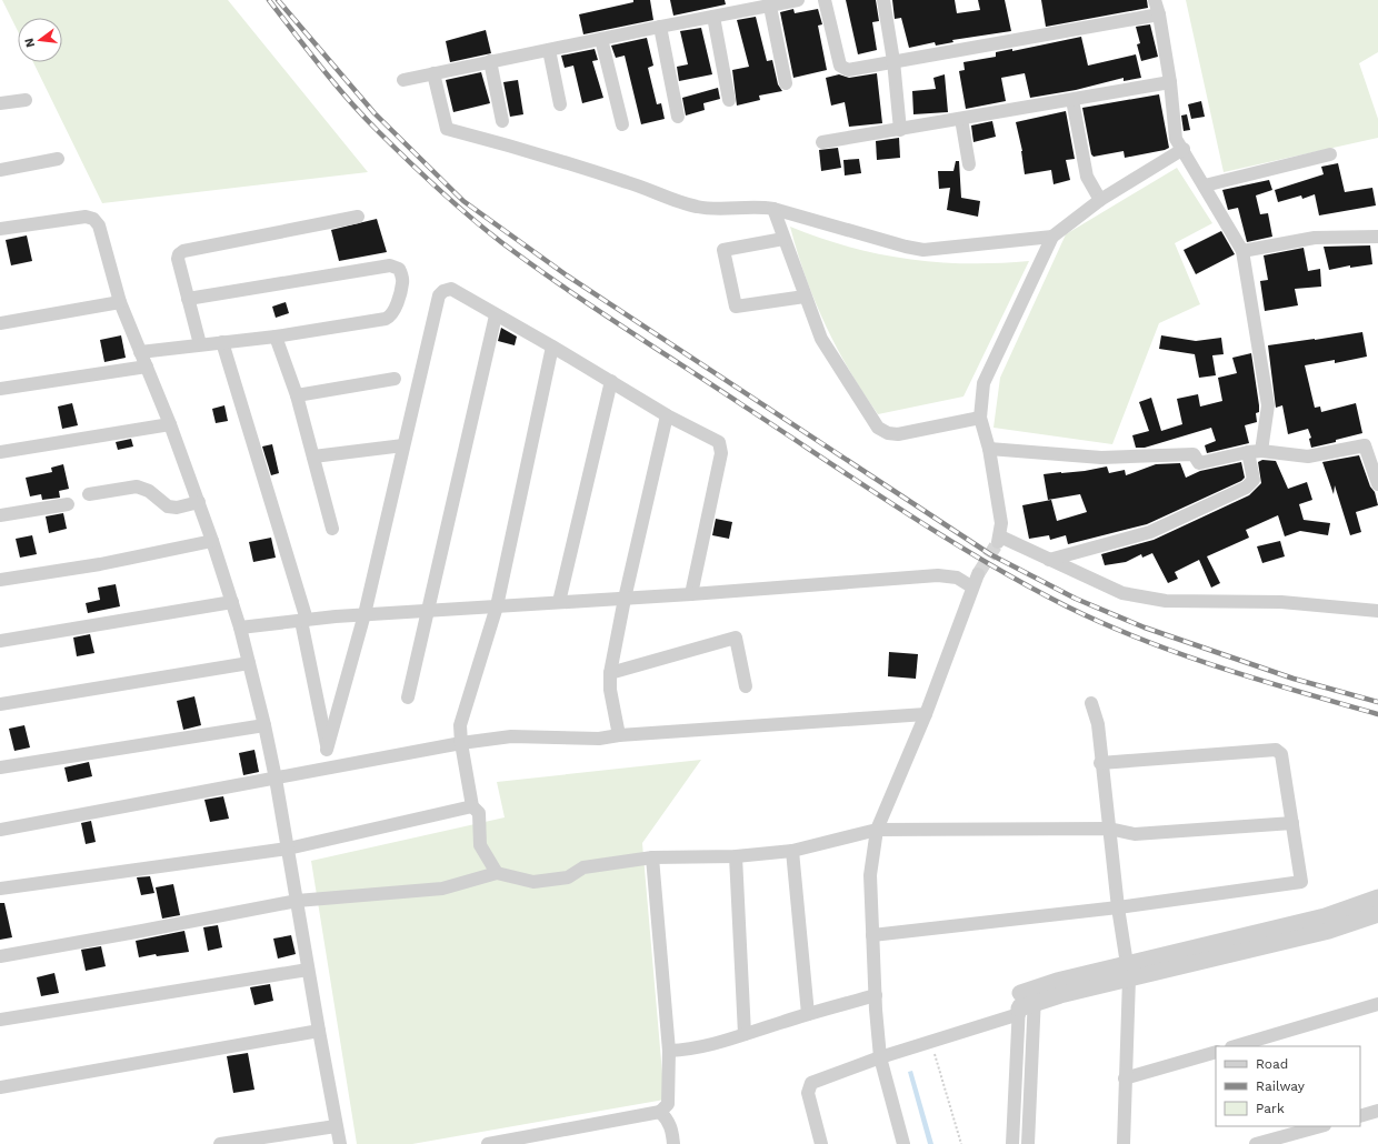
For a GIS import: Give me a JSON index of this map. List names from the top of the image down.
{
  "legend": ["Road", "Railway", "Park"],
  "north": "left"
}
